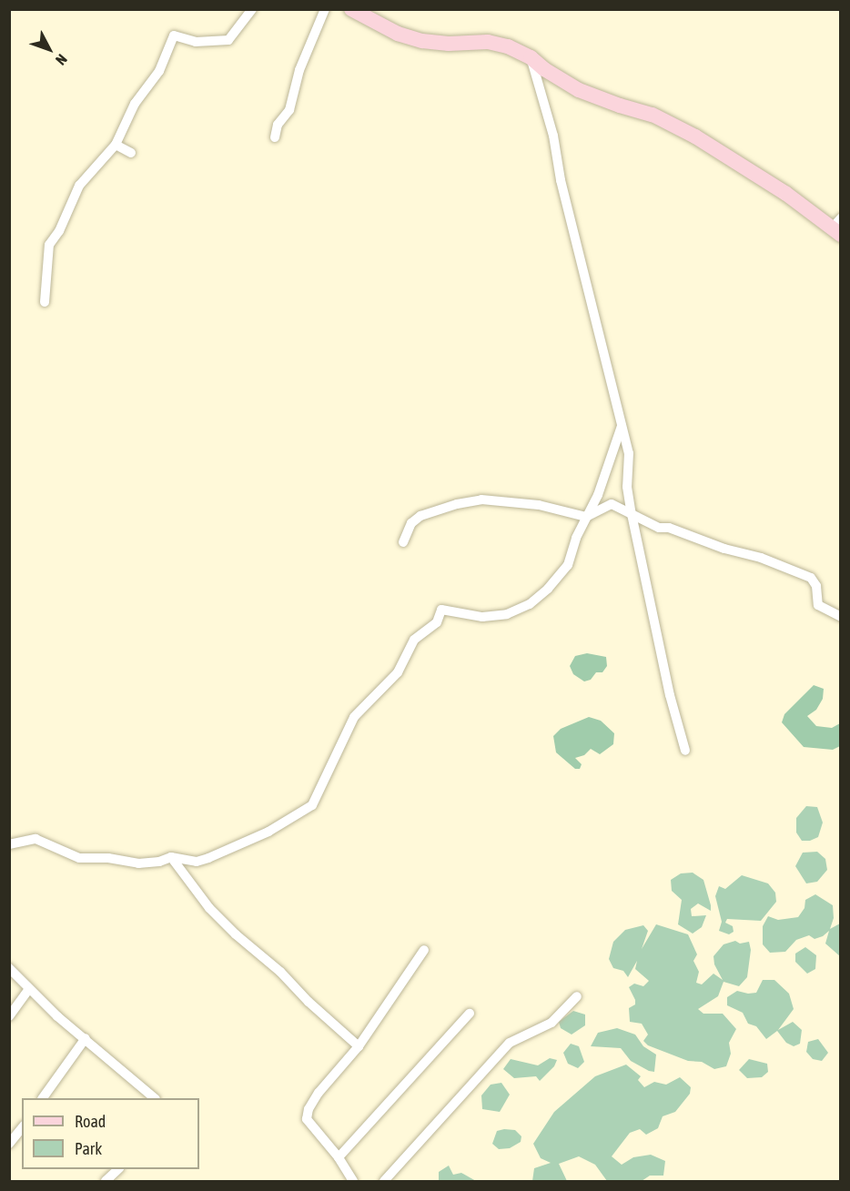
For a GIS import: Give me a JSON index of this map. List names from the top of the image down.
{
  "legend": ["Road", "Park"],
  "north": "bottom right"
}
